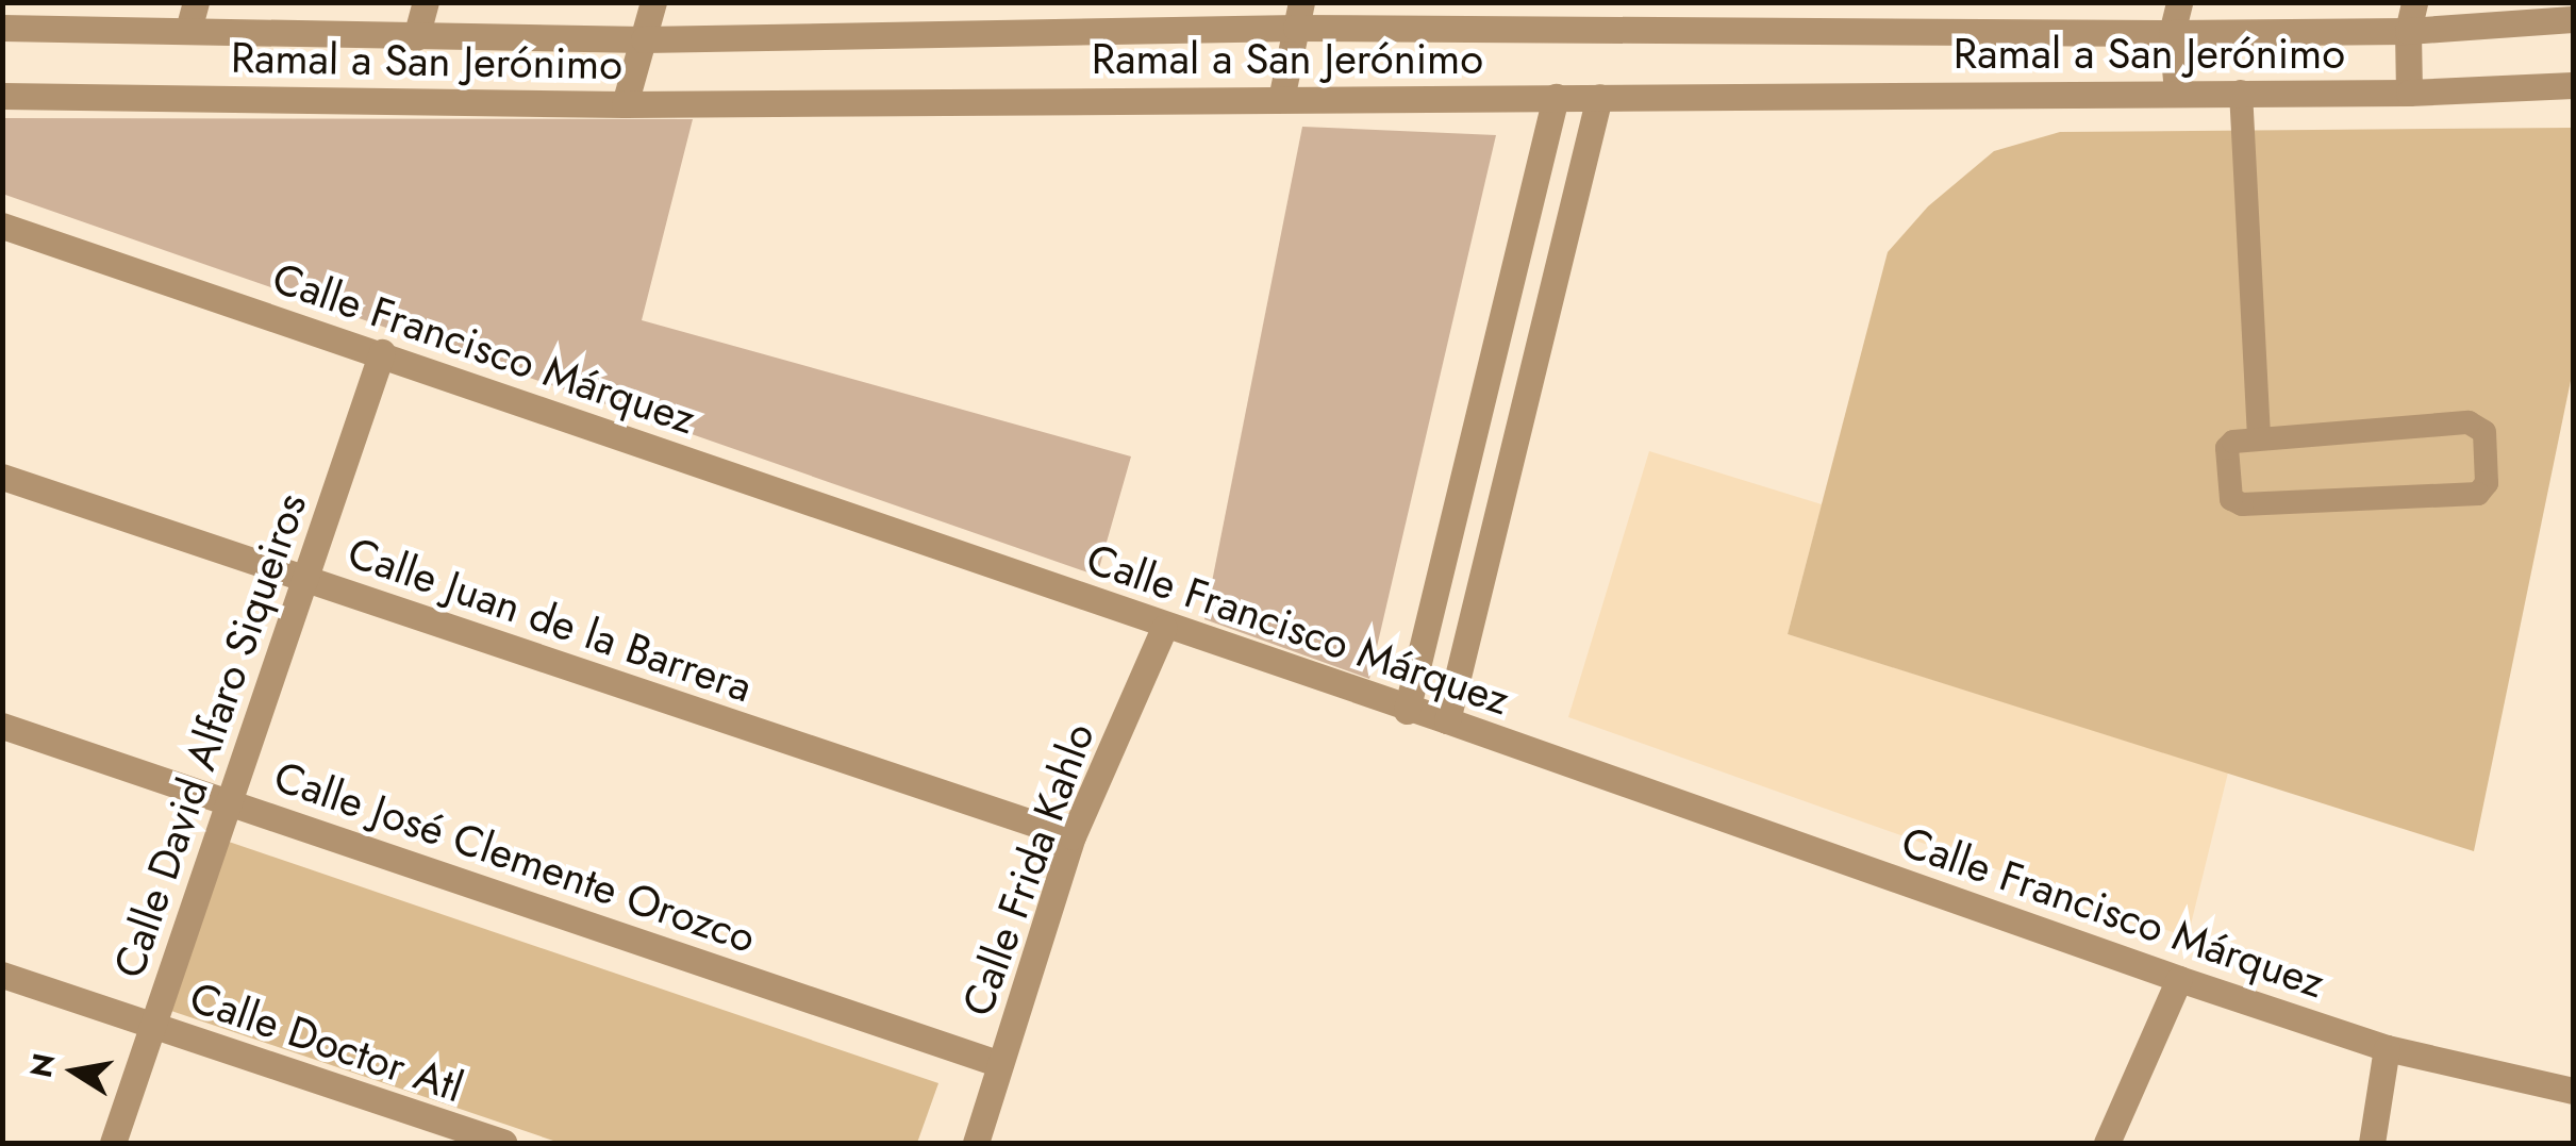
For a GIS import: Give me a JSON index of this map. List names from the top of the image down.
{
  "streets": {
    "street": [
      "Ramal a San Jerónimo",
      "Calle Francisco Márquez",
      "Calle Juan de la Barrera",
      "Calle David Alfaro Siqueiros",
      "Calle José Clemente Orozco",
      "Calle Frida Kahlo",
      "Calle Doctor Atl"
    ]
  },
  "crossings": [
    ["Calle Francisco Márquez", "Calle David Alfaro Siqueiros"],
    ["Calle Francisco Márquez", "Calle Frida Kahlo"],
    ["Calle Juan de la Barrera", "Calle David Alfaro Siqueiros"],
    ["Calle Juan de la Barrera", "Calle Frida Kahlo"],
    ["Calle David Alfaro Siqueiros", "Calle José Clemente Orozco"],
    ["Calle David Alfaro Siqueiros", "Calle Doctor Atl"],
    ["Calle José Clemente Orozco", "Calle Frida Kahlo"]
  ],
  "north": "left"
}
